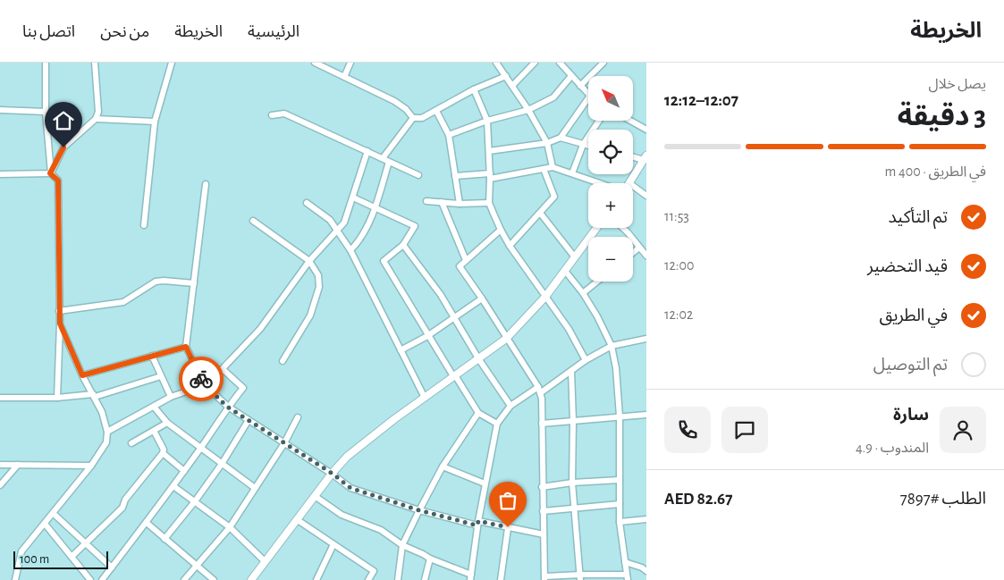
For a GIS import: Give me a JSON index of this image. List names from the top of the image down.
{
  "scale_bar": "100 m",
  "north": "top left",
  "page": {
    "header": "الخريطة",
    "nav": [
      "الرئيسية",
      "الخريطة",
      "من نحن",
      "اتصل بنا"
    ],
    "heading": ["3 دقيقة", "يصل خلال", "12:07–12:12"],
    "panel": [
      "سارة",
      "المندوب · 4.9",
      "الطلب #7897",
      "AED 82.67"
    ],
    "map_buttons": ["+", "−"],
    "bar": "في الطريق · 400 m",
    "list": [
      ["تم التأكيد", "11:53"],
      ["قيد التحضير", "12:00"],
      ["في الطريق", "12:02"],
      "تم التوصيل"
    ],
    "scale": "100 m"
  }
}
